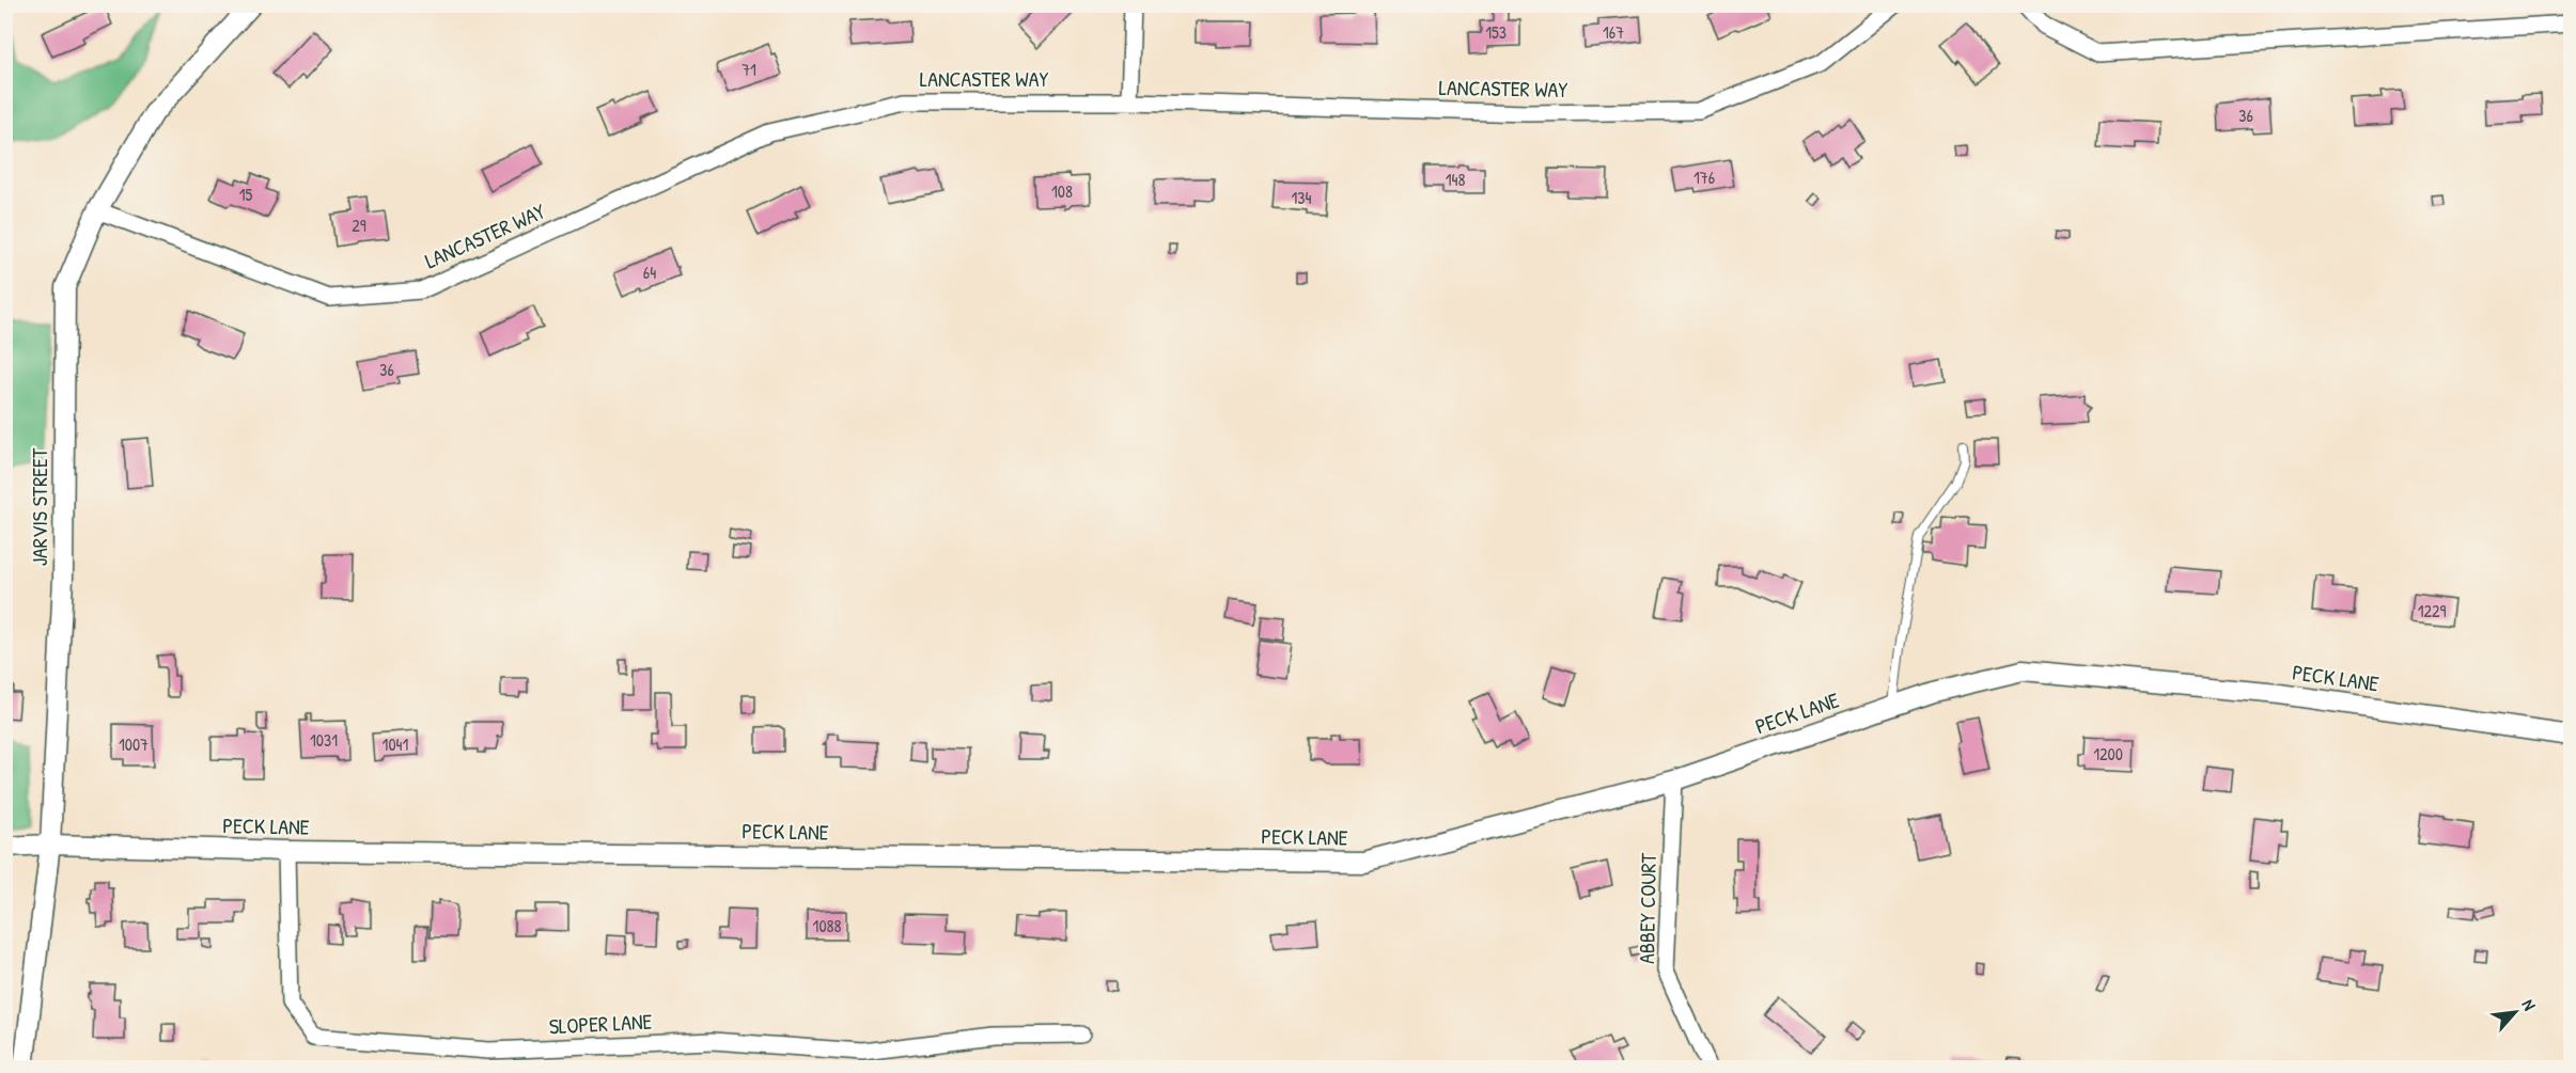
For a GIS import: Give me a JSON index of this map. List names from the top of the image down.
{
  "streets": {
    "street": [
      "LANCASTER WAY",
      "JARVIS STREET",
      "PECK LANE",
      "ABBEY COURT",
      "SLOPER LANE"
    ]
  },
  "crossings": [
    ["LANCASTER WAY", "JARVIS STREET"],
    ["JARVIS STREET", "PECK LANE"],
    ["PECK LANE", "ABBEY COURT"],
    ["PECK LANE", "SLOPER LANE"]
  ],
  "house_numbers": [
    "153",
    "167",
    "71",
    "36",
    "176",
    "148",
    "108",
    "15",
    "134",
    "29",
    "64",
    "36",
    "1229",
    "1031",
    "1007",
    "1041",
    "1200",
    "1088"
  ],
  "north": "top right"
}
